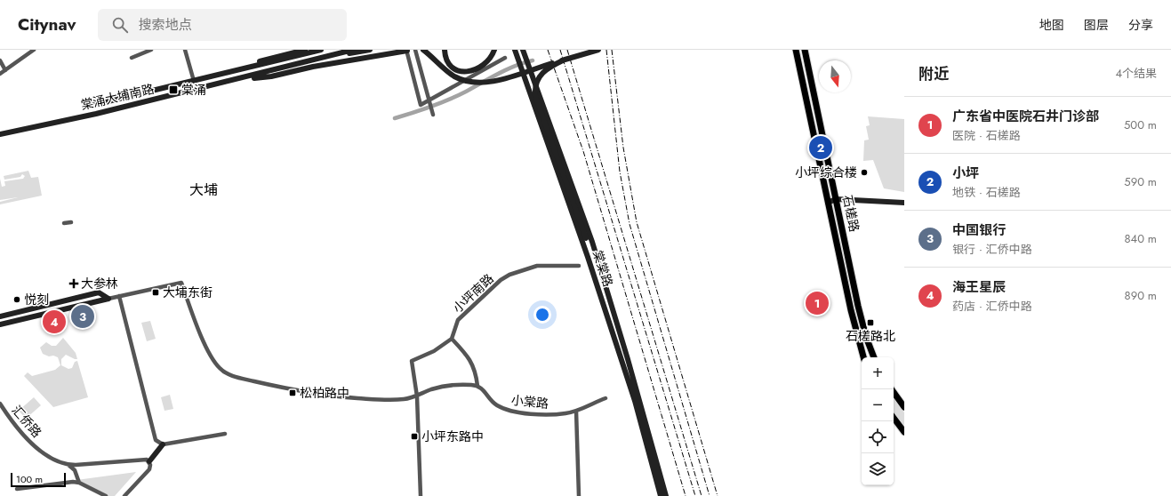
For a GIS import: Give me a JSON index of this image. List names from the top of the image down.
{
  "streets": {
    "main road": ["棠涌大埔南路", "石槎路", "棠棠路"],
    "street": ["小坪南路", "小棠路", "汇侨路"]
  },
  "districts": ["大埔"],
  "places": {
    "transit": [
      "棠涌",
      "大埔东街",
      "石槎路北",
      "松柏路中",
      "小坪东路中"
    ],
    "other": ["小坪综合楼", "悦刻"],
    "health": ["大参林"]
  },
  "scale_bar": "100 m",
  "north": "bottom",
  "page": {
    "header": "Citynav",
    "search": "搜索地点",
    "nav": ["地图", "图层", "分享"],
    "heading": ["附近", "4个结果"],
    "list": [
      {
        "mark": "1",
        "name": "广东省中医院石井门诊部",
        "note": "医院 · 石槎路",
        "value": "500 m"
      },
      {
        "mark": "2",
        "name": "小坪",
        "note": "地铁 · 石槎路",
        "value": "590 m"
      },
      {
        "mark": "3",
        "name": "中国银行",
        "note": "银行 · 汇侨中路",
        "value": "840 m"
      },
      {
        "mark": "4",
        "name": "海王星辰",
        "note": "药店 · 汇侨中路",
        "value": "890 m"
      }
    ],
    "pins": [
      "2",
      "1",
      "3",
      "4"
    ],
    "map_buttons": ["+", "−"],
    "scale": "100 m"
  }
}
